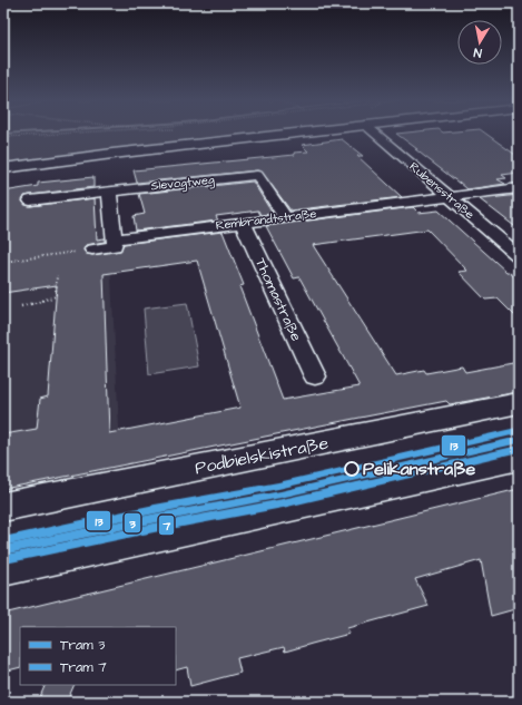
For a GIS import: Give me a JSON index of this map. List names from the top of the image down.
{
  "streets": {
    "street": [
      "Slevogtweg",
      "Rubensstraße",
      "Rembrandtstraße",
      "Thomastraße",
      "Podbielskistraße"
    ]
  },
  "crossings": [
    ["Rubensstraße", "Rembrandtstraße"],
    ["Rembrandtstraße", "Thomastraße"]
  ],
  "places": ["Pelikanstraße"],
  "lines": ["transit line 13", "tram line 3", "tram line 7"],
  "legend": ["Tram 3", "Tram 7"],
  "north": "bottom"
}
